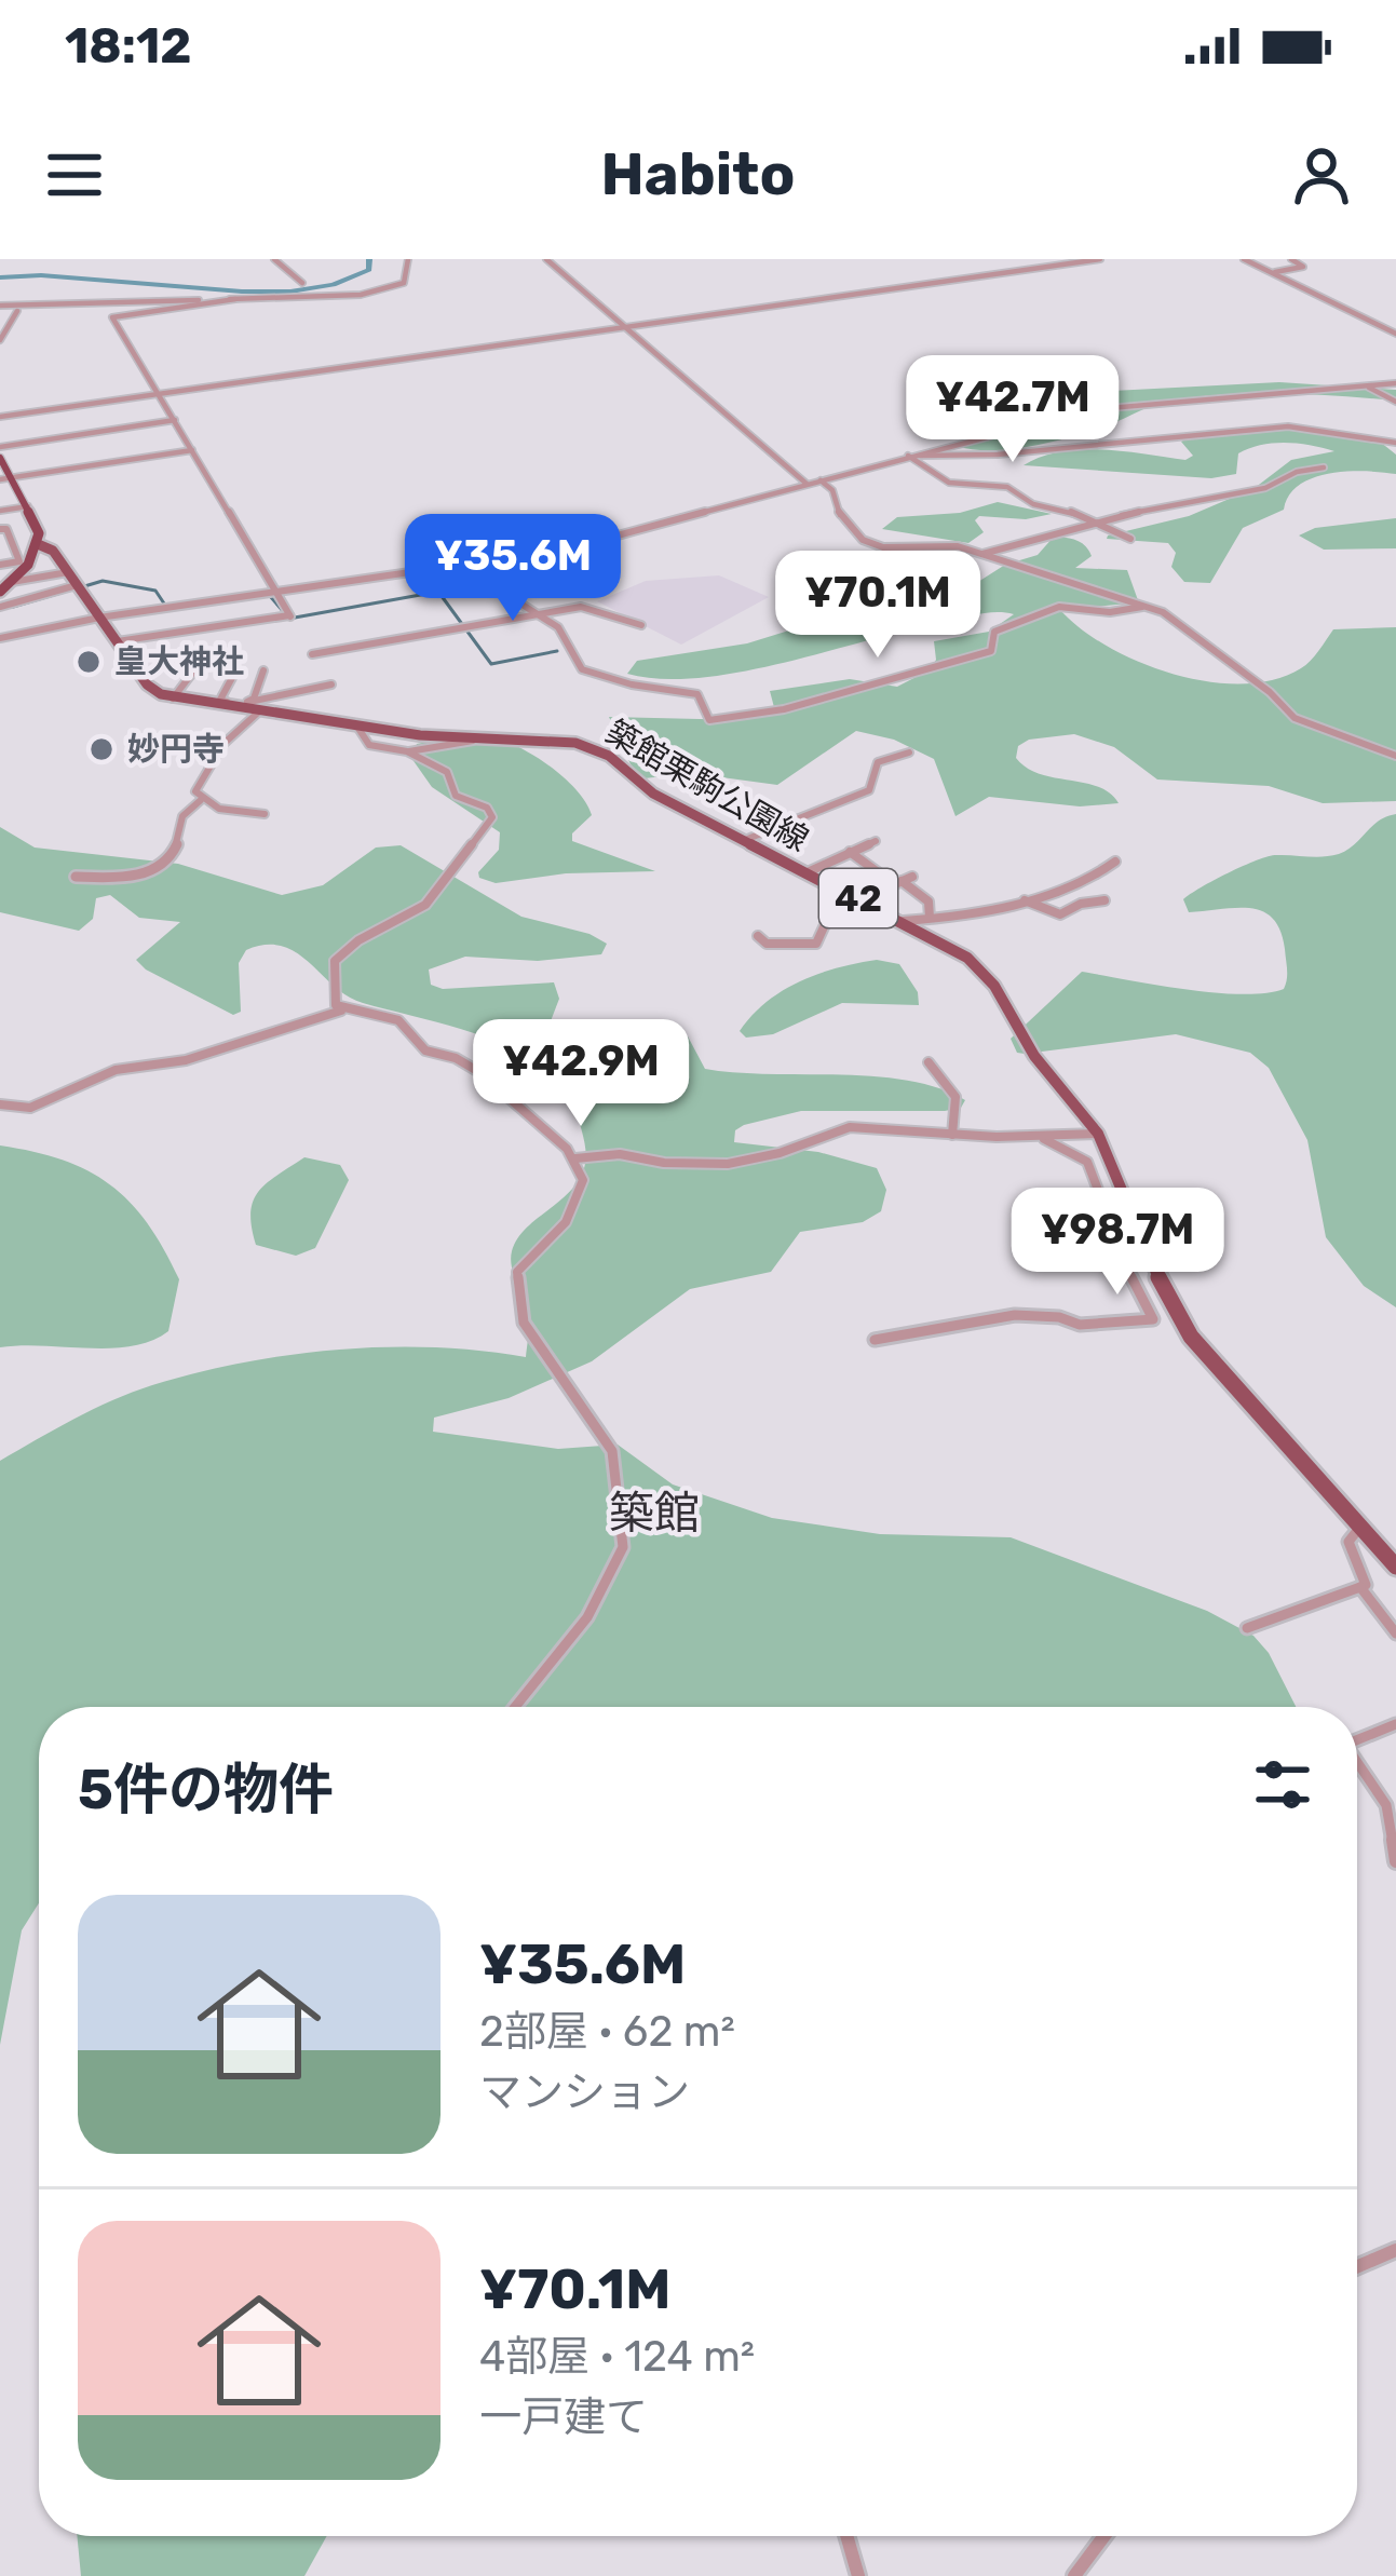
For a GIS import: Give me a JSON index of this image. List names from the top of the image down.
{
  "streets": {
    "main road": ["築館栗駒公園線", "42"]
  },
  "districts": ["築館"],
  "places": ["皇大神社", "妙円寺"],
  "page": {
    "status": "18:12",
    "header": "Habito",
    "price": [
      "¥42.7M",
      "¥35.6M",
      "¥70.1M",
      "¥42.9M",
      "¥98.7M"
    ],
    "heading": "5件の物件",
    "list": [
      {
        "name": "¥35.6M",
        "note": "2部屋 · 62 m² · マンション"
      },
      {
        "name": "¥70.1M",
        "note": "4部屋 · 124 m² · 一戸建て"
      }
    ]
  }
}
